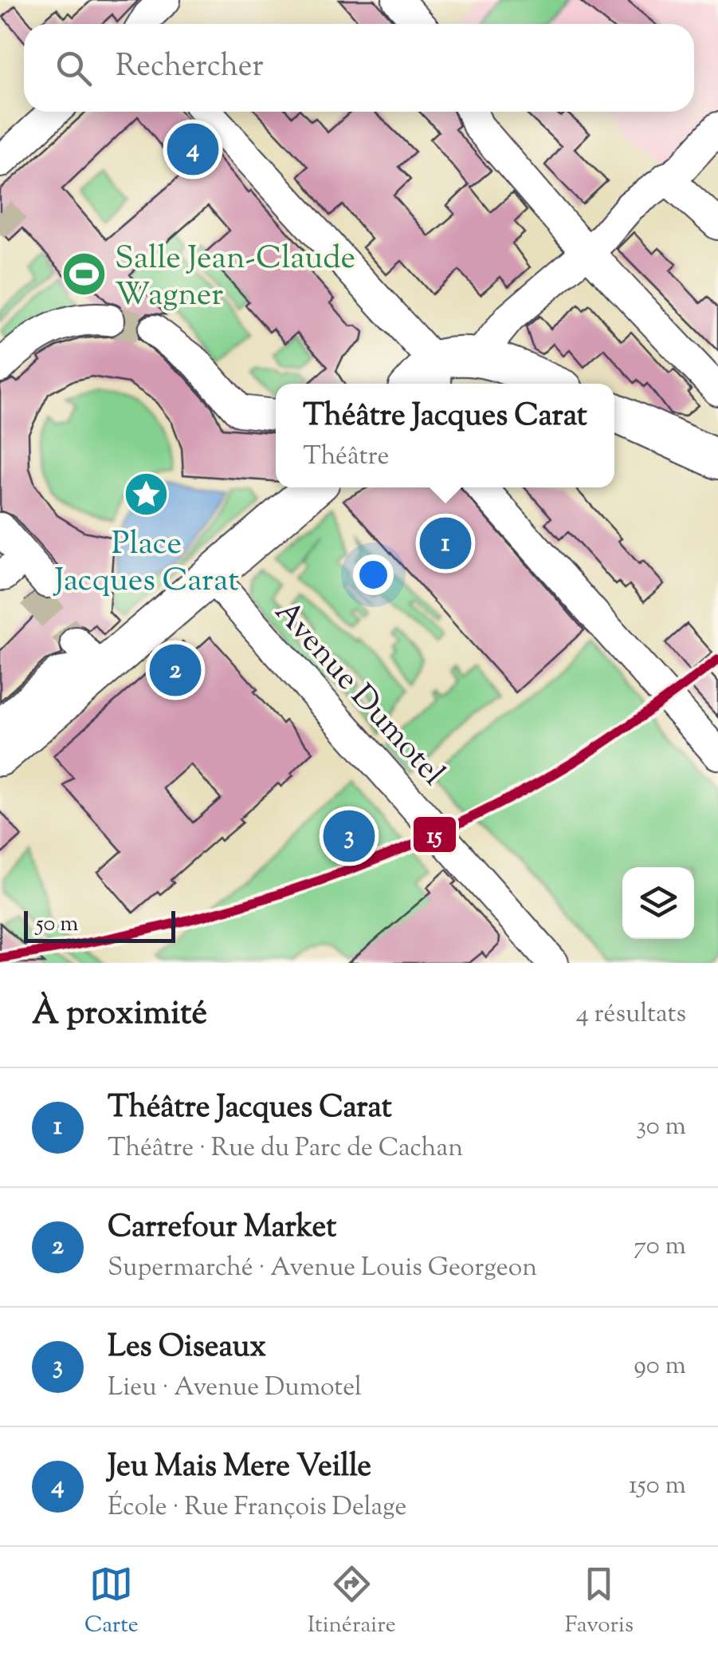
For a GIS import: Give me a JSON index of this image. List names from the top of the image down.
{
  "streets": {
    "street": ["Avenue Dumotel"]
  },
  "places": {
    "sports": ["Salle Jean-Claude Wagner"],
    "place": ["Place Jacques Carat"]
  },
  "lines": ["transit line 15"],
  "scale_bar": "50 m",
  "page": {
    "search": "Rechercher",
    "pins": [
      "4",
      "1",
      "2",
      "3"
    ],
    "popup": ["Théâtre Jacques Carat", "Théâtre"],
    "scale": "50 m",
    "heading": ["À proximité", "4 résultats"],
    "list": [
      {
        "mark": "1",
        "name": "Théâtre Jacques Carat",
        "note": "Théâtre · Rue du Parc de Cachan",
        "value": "30 m"
      },
      {
        "mark": "2",
        "name": "Carrefour Market",
        "note": "Supermarché · Avenue Louis Georgeon",
        "value": "70 m"
      },
      {
        "mark": "3",
        "name": "Les Oiseaux",
        "note": "Lieu · Avenue Dumotel",
        "value": "90 m"
      },
      {
        "mark": "4",
        "name": "Jeu Mais Mere Veille",
        "note": "École · Rue François Delage",
        "value": "150 m"
      }
    ],
    "nav": ["Carte", "Itinéraire", "Favoris"]
  }
}
